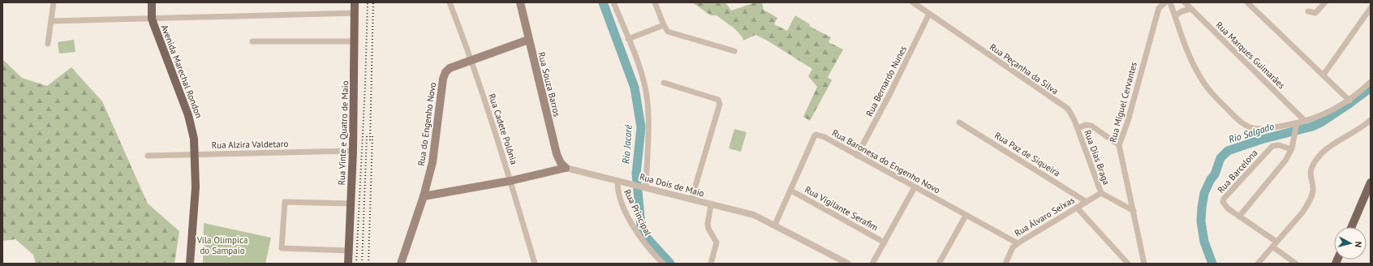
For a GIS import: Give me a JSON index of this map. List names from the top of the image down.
{
  "streets": {
    "main road": [
      "Avenida Marechal Rondon",
      "Rua Souza Barros",
      "Rua do Engenho Novo",
      "Rua Vinte e Quatro de Maio",
      "Rua Dois de Maio"
    ],
    "street": [
      "Rua Marques Guimarães",
      "Rua Peçanha da Silva",
      "Rua Bernardo Nunes",
      "Rua Miguel Cervantes",
      "Rua Cadete Polônia",
      "Rua Alzira Valdetaro",
      "Rua Paz de Siqueira",
      "Rua Dias Braga",
      "Rua Baronesa do Engenho Novo",
      "Rua Barcelona",
      "Rua Vigilante Serafim",
      "Rua Principal",
      "Rua Álvaro Seixas"
    ]
  },
  "crossings": [
    ["Rua Peçanha da Silva", "Rua Bernardo Nunes"],
    ["Rua Peçanha da Silva", "Rua Dias Braga"],
    ["Avenida Marechal Rondon", "Rua Alzira Valdetaro"],
    ["Rua Bernardo Nunes", "Rua Baronesa do Engenho Novo"],
    ["Rua Souza Barros", "Rua do Engenho Novo"],
    ["Rua Souza Barros", "Rua Dois de Maio"],
    ["Rua Miguel Cervantes", "Rua Dias Braga"],
    ["Rua do Engenho Novo", "Rua Cadete Polônia"],
    ["Rua do Engenho Novo", "Rua Dois de Maio"],
    ["Rua Cadete Polônia", "Rua Dois de Maio"],
    ["Rua Vinte e Quatro de Maio", "Rua Alzira Valdetaro"],
    ["Rua Paz de Siqueira", "Rua Álvaro Seixas"],
    ["Rua Dias Braga", "Rua Álvaro Seixas"],
    ["Rua Baronesa do Engenho Novo", "Rua Dois de Maio"],
    ["Rua Baronesa do Engenho Novo", "Rua Vigilante Serafim"],
    ["Rua Baronesa do Engenho Novo", "Rua Álvaro Seixas"],
    ["Rua Dois de Maio", "Rua Principal"]
  ],
  "water": ["Rio Salgado", "Rio Jacaré"],
  "parks": ["Vila Olímpica do Sampaio"],
  "north": "right"
}
